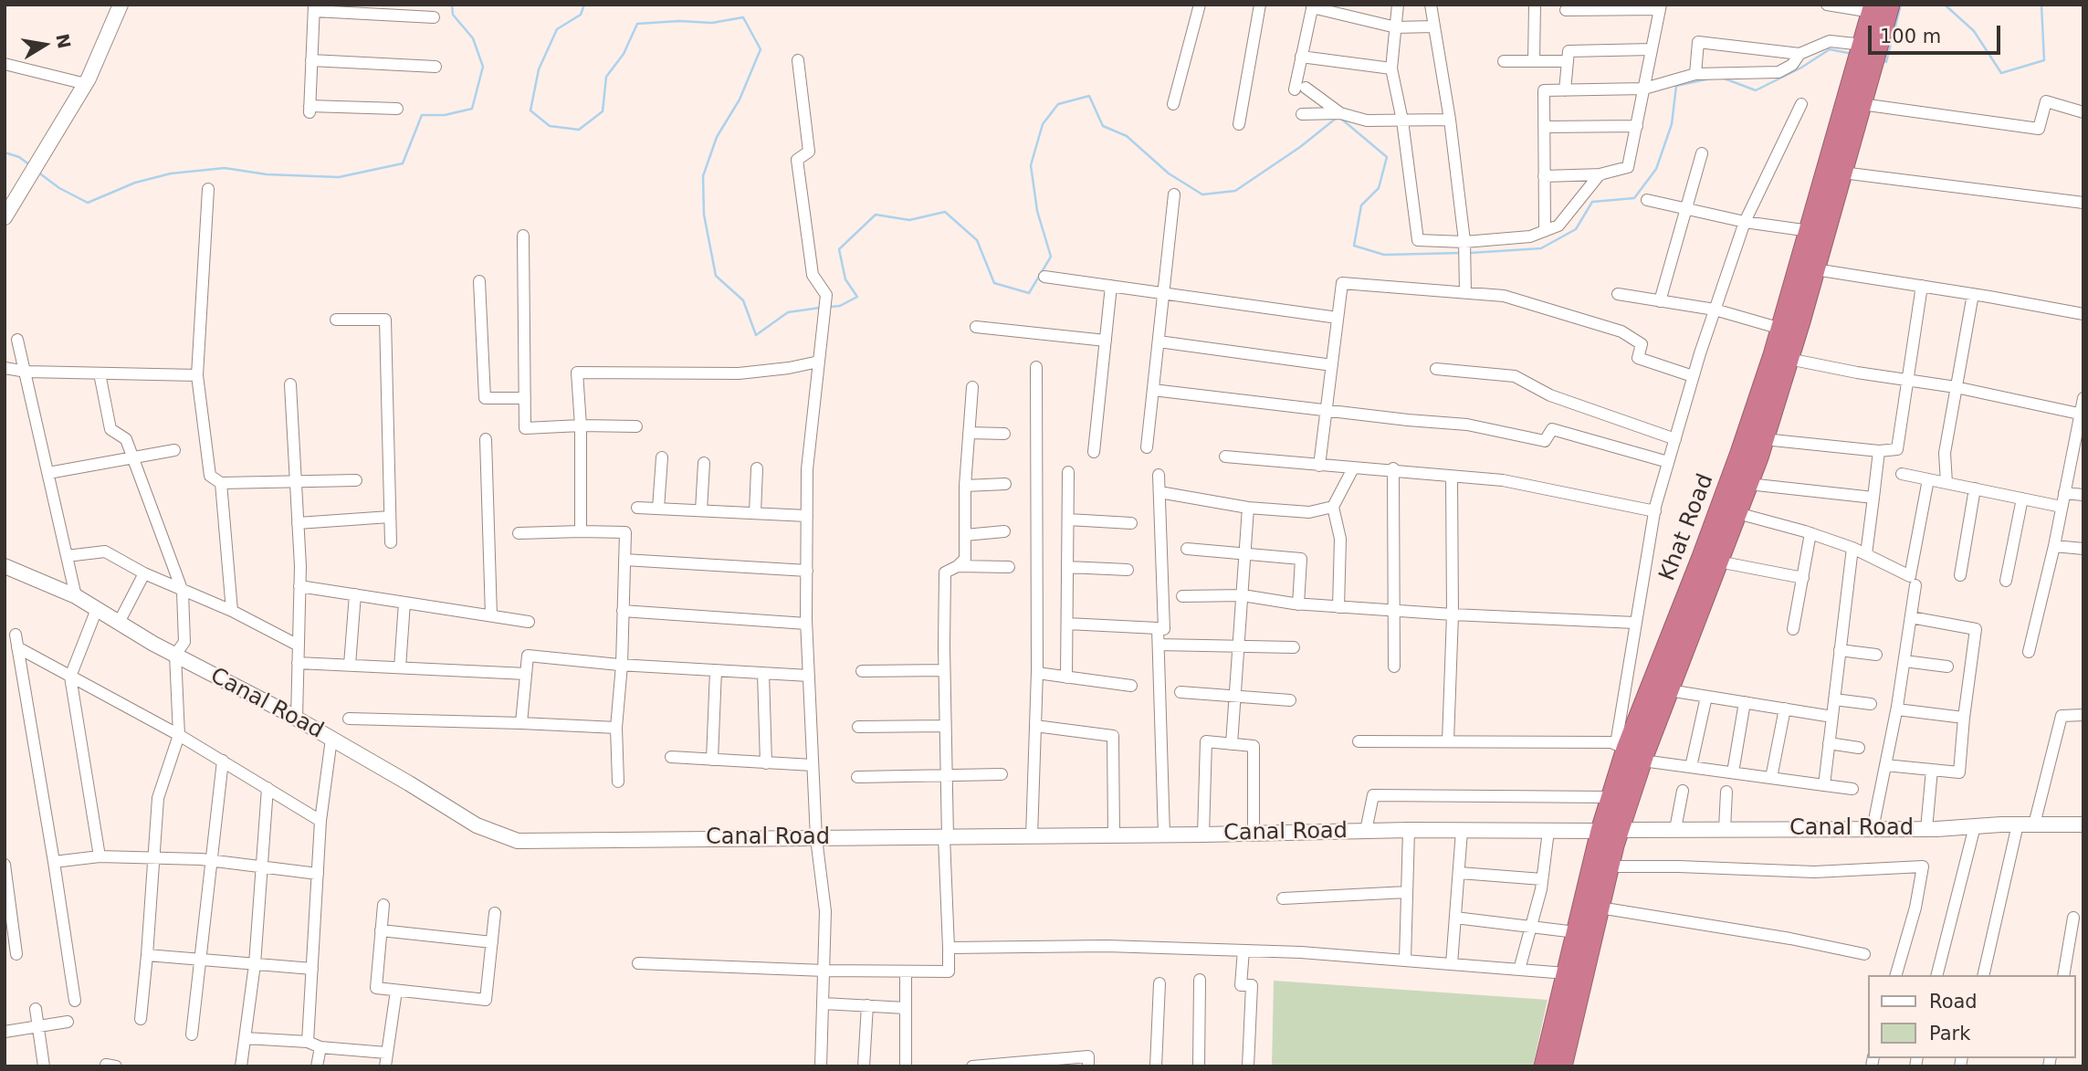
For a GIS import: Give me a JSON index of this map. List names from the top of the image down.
{
  "streets": {
    "highway": ["Khat Road"],
    "street": ["Canal Road"]
  },
  "crossings": [
    ["Khat Road", "Canal Road"]
  ],
  "legend": ["Road", "Park"],
  "scale_bar": "100 m",
  "north": "right"
}
